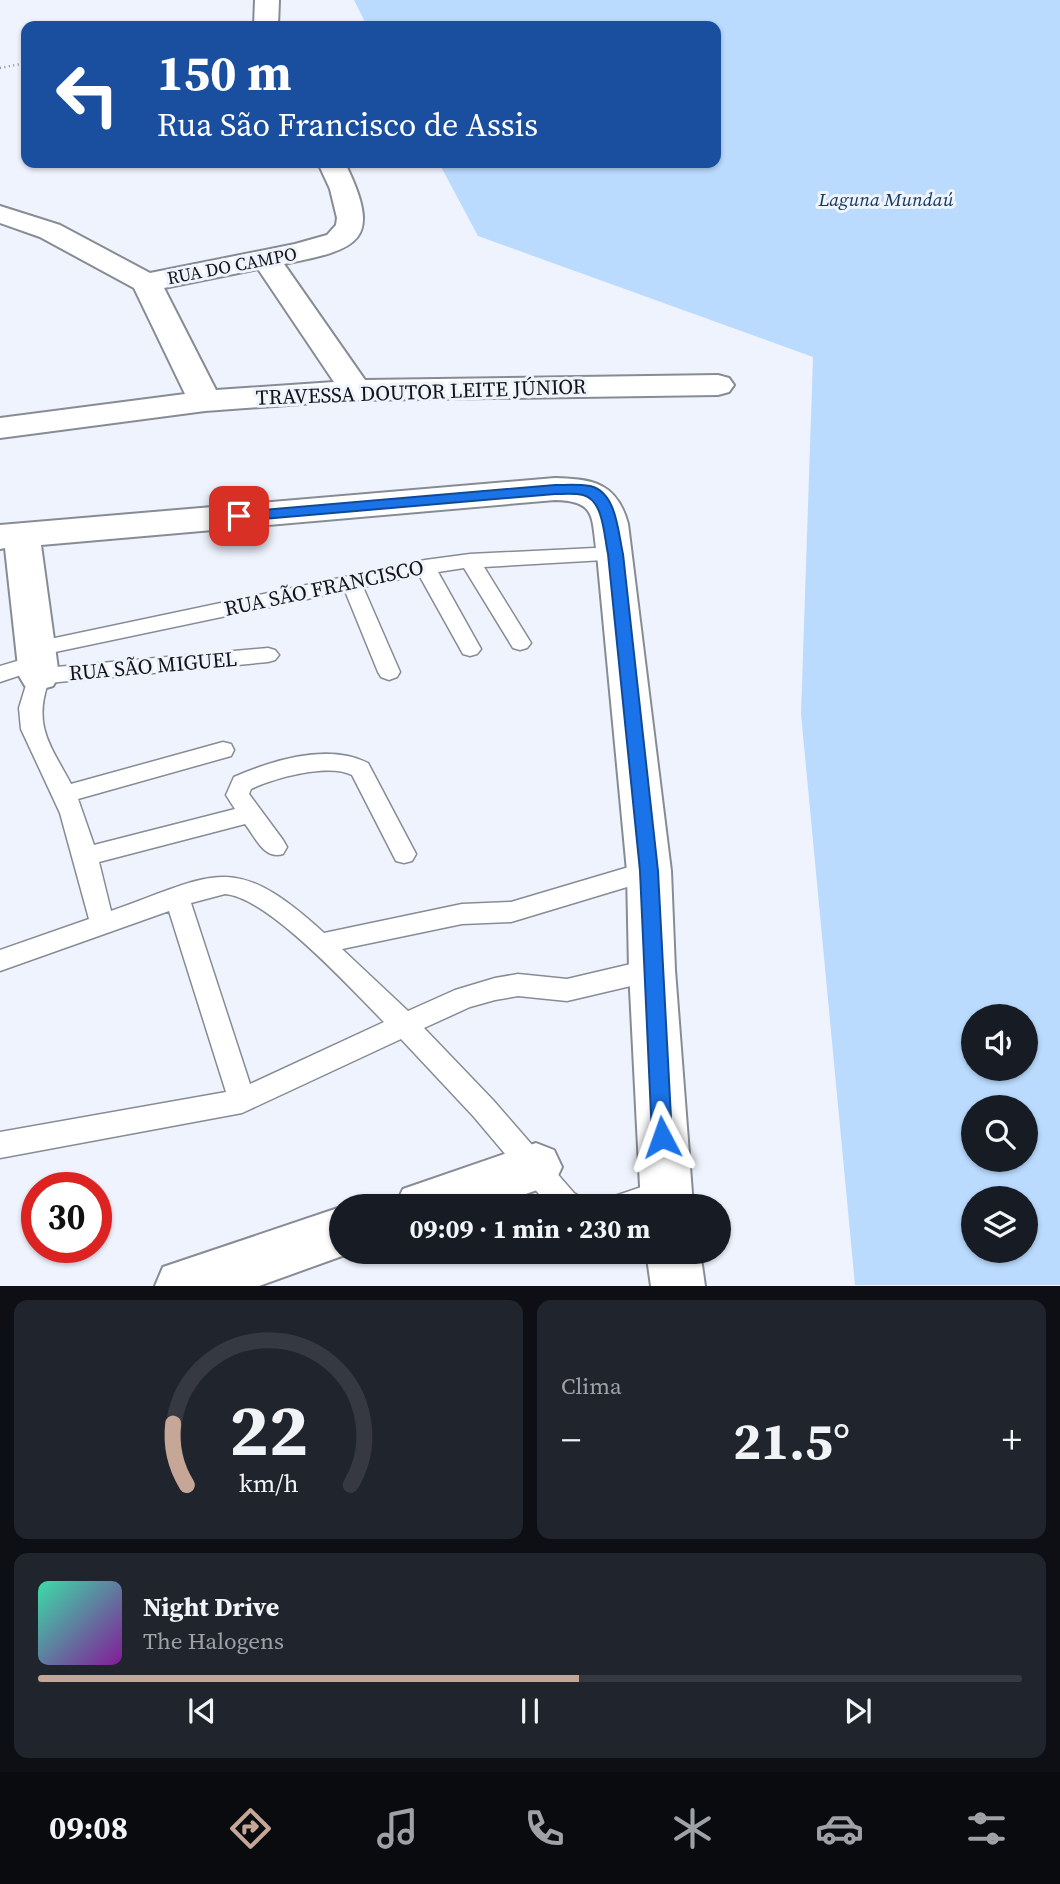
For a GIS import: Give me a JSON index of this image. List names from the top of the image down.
{
  "streets": {
    "street": ["RUA DO CAMPO", "TRAVESSA DOUTOR LEITE JÚNIOR"],
    "lane": ["RUA SÃO FRANCISCO", "RUA SÃO MIGUEL"]
  },
  "crossings": [
    ["RUA SÃO FRANCISCO", "RUA SÃO MIGUEL"]
  ],
  "water": ["Laguna Mundaú"],
  "page": {
    "turn": ["150 m", "Rua São Francisco de Assis"],
    "limit": "30",
    "trip": "09:09 · 1 min · 230 m",
    "tile": "Clima",
    "heat": ["−", "21.5°", "+"],
    "song": ["Night Drive", "The Halogens"],
    "tabs": "09:08",
    "gauge": ["22", "km/h"]
  }
}
